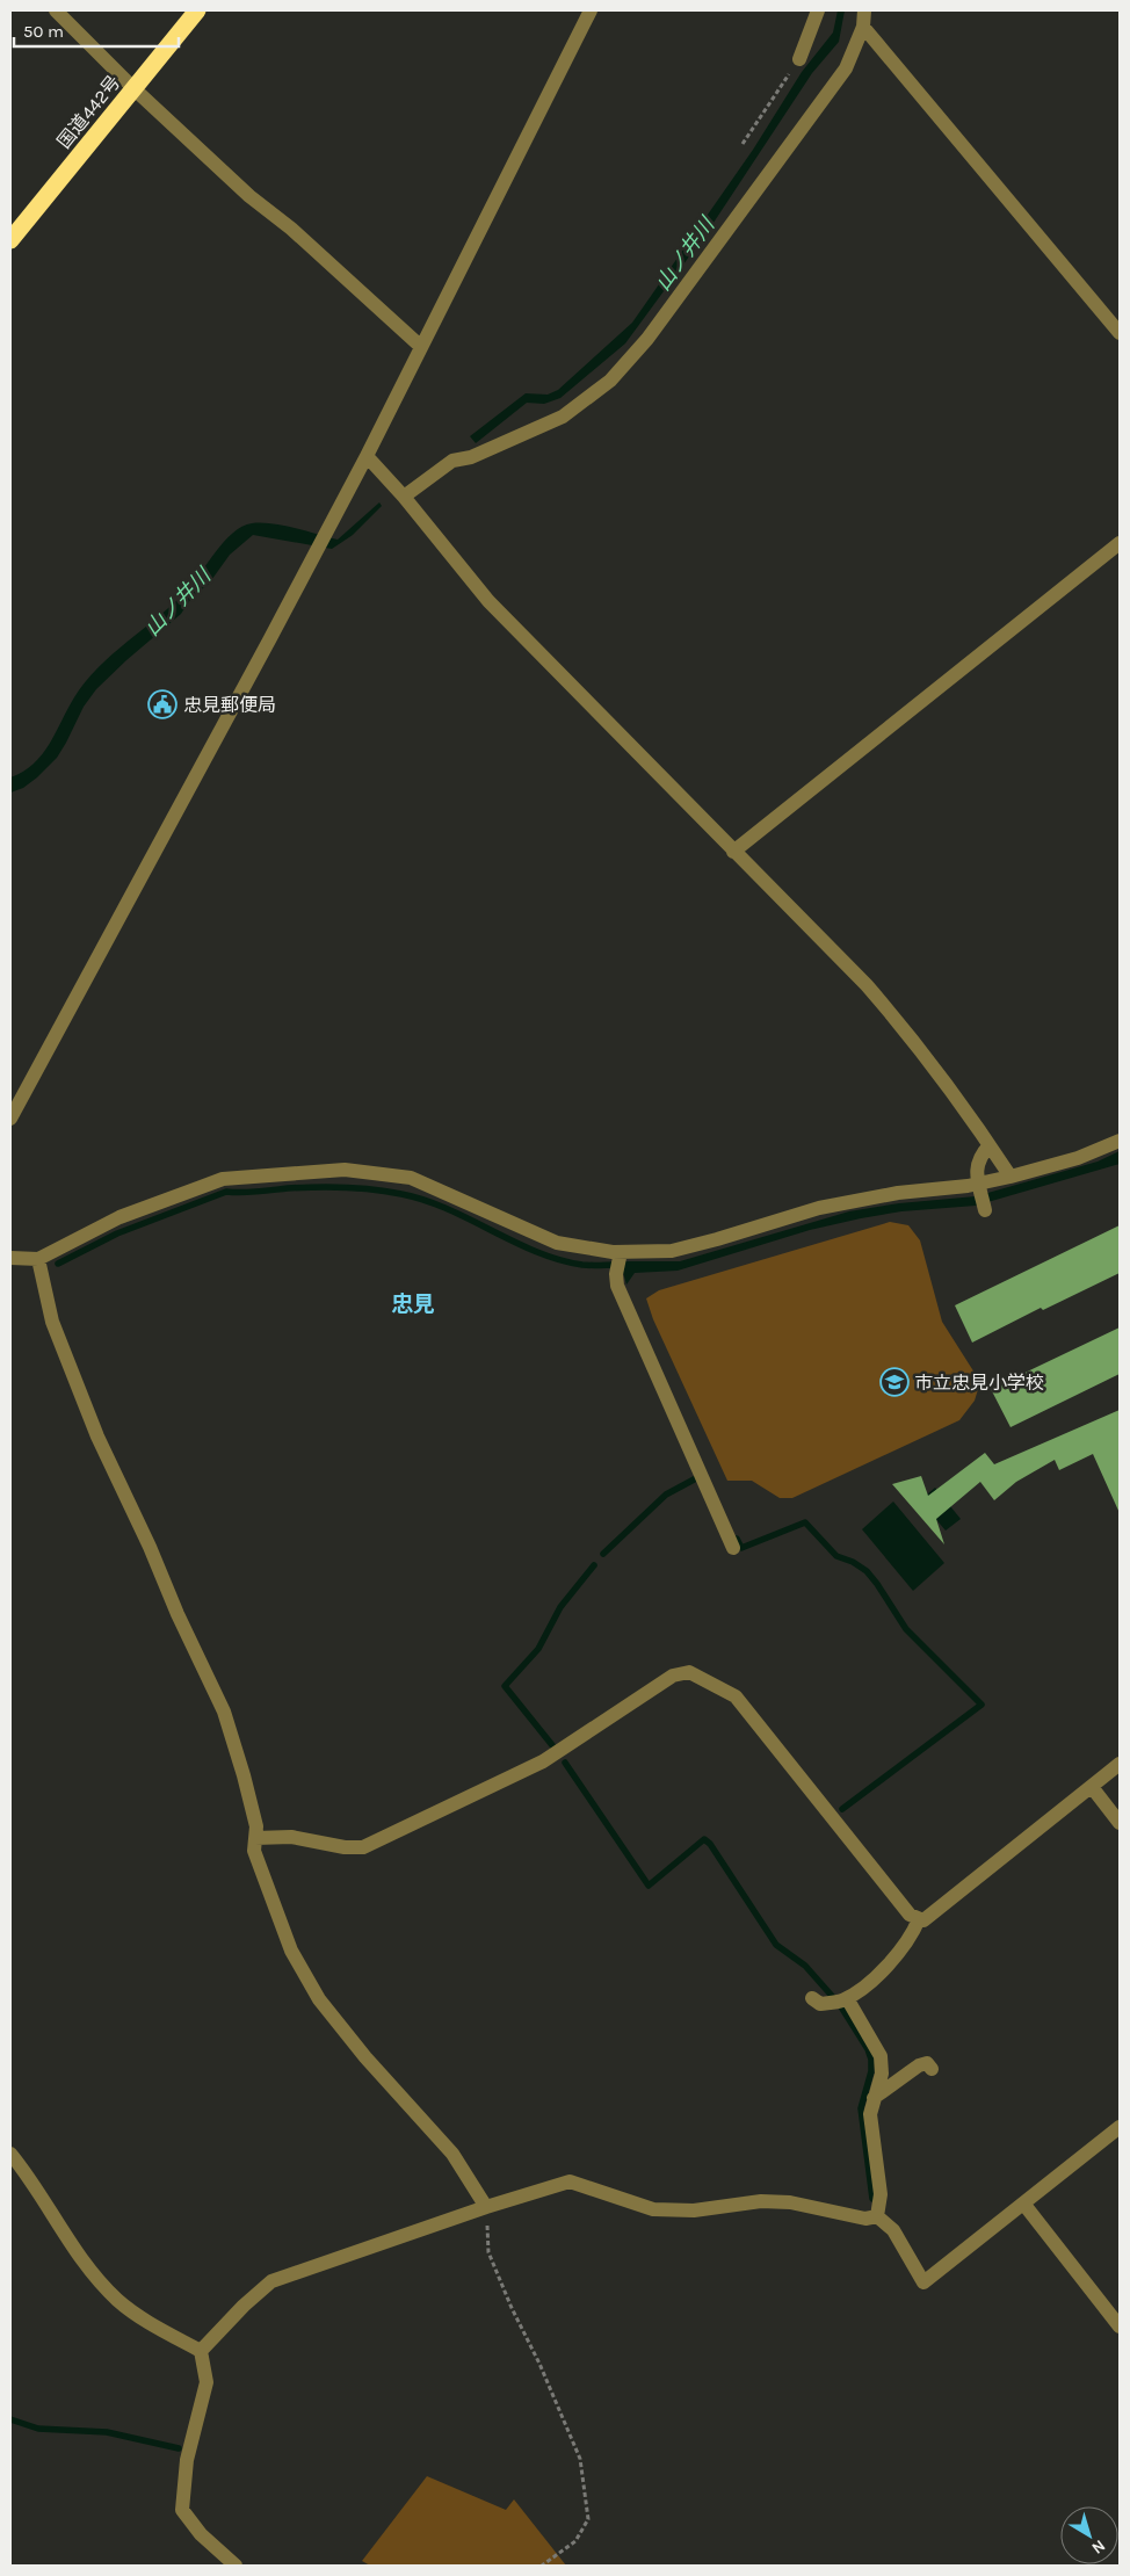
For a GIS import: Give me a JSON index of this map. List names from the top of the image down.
{
  "streets": {
    "highway": ["国道442号"]
  },
  "districts": ["忠見"],
  "water": ["山ノ井川"],
  "places": {
    "public building": ["忠見郵便局"],
    "school or university": ["市立忠見小学校"]
  },
  "scale_bar": "50 m",
  "north": "bottom right"
}
